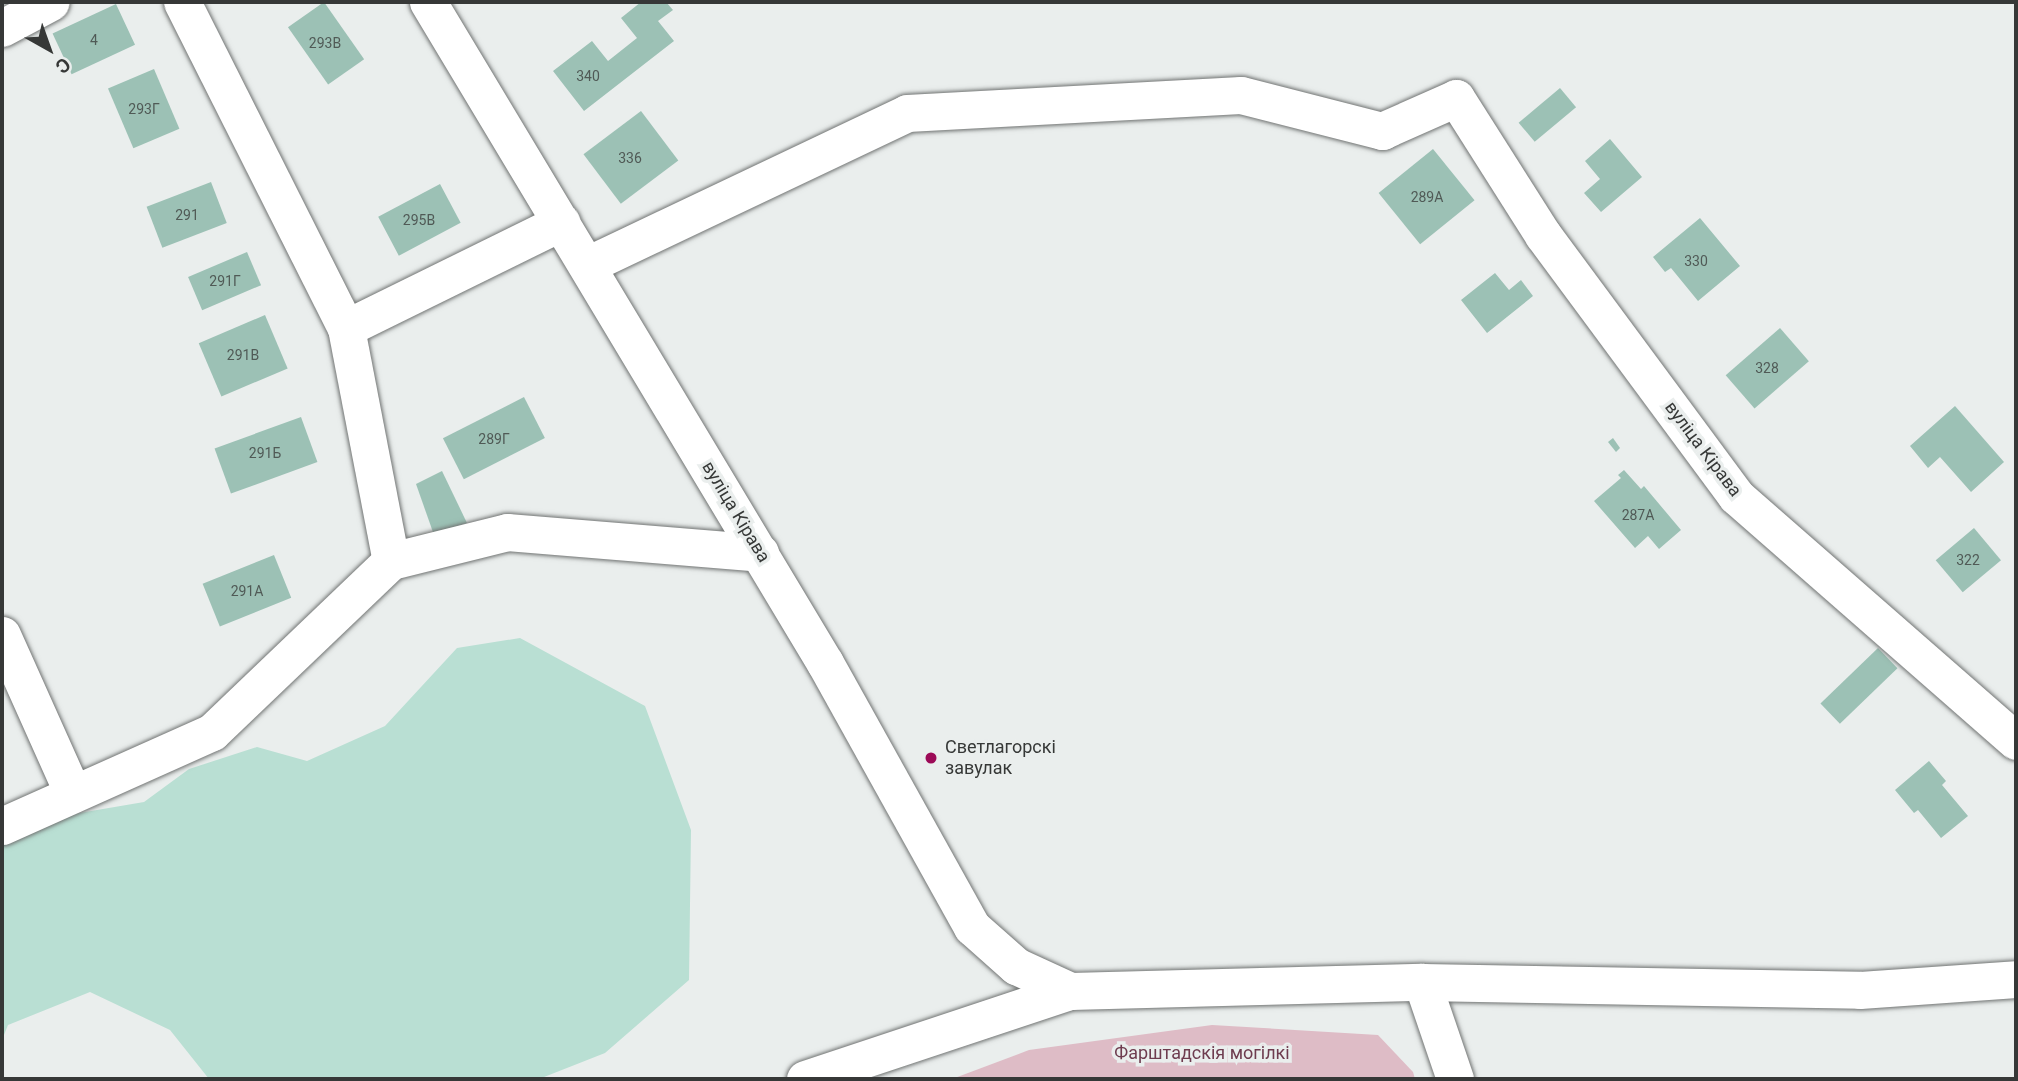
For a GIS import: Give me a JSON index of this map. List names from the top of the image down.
{
  "streets": {
    "street": ["вуліца Кірава"]
  },
  "parks": ["Фарштадскія могілкі"],
  "places": ["Светлагорскі завулак"],
  "house_numbers": [
    "4",
    "293В",
    "340",
    "293Г",
    "336",
    "289А",
    "291",
    "295В",
    "330",
    "291Г",
    "291В",
    "328",
    "289Г",
    "291Б",
    "287А",
    "322",
    "291А"
  ],
  "north": "bottom right"
}
